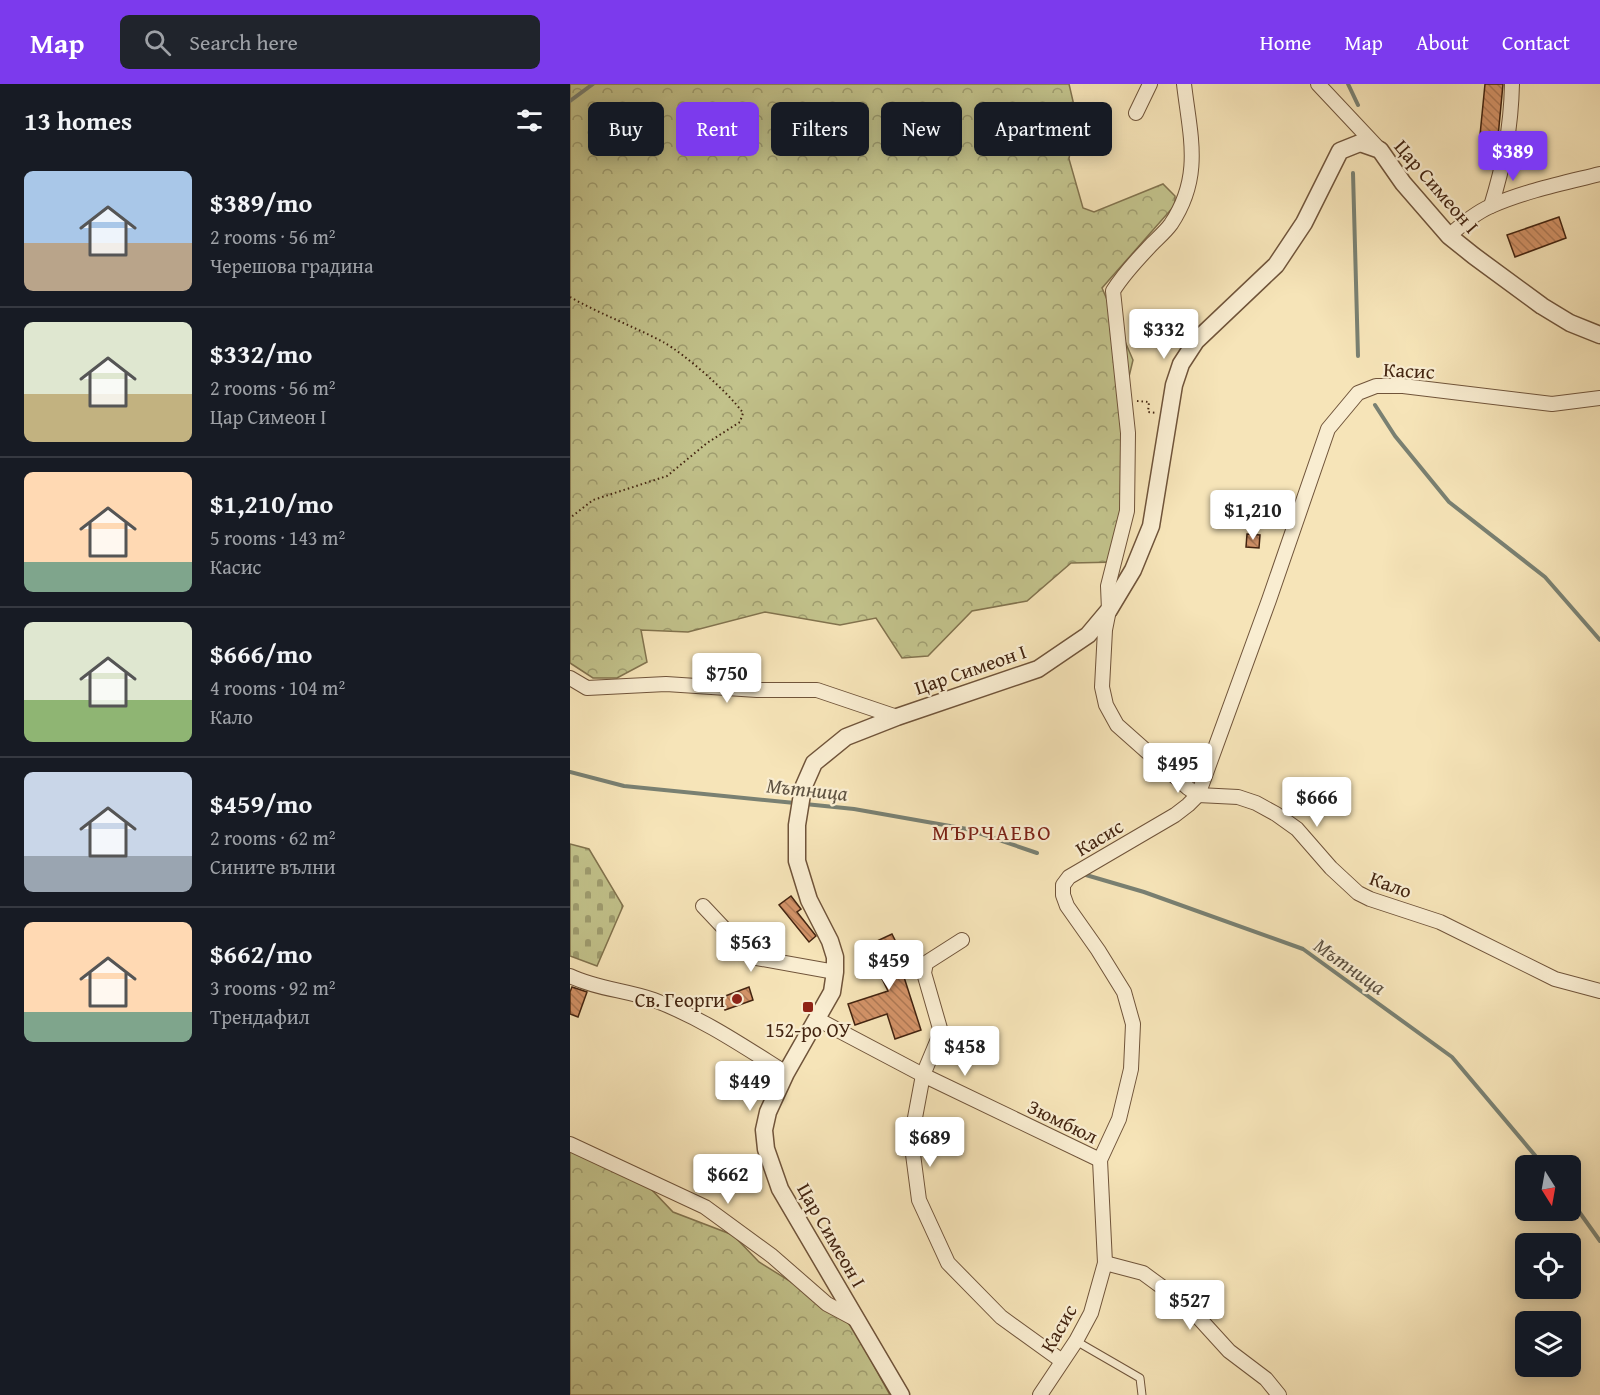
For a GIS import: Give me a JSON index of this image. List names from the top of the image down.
{
  "streets": {
    "street": [
      "Цар Симеон I",
      "Касис",
      "Кало",
      "Зюмбюл"
    ]
  },
  "crossings": [
    ["Цар Симеон I", "Зюмбюл"],
    ["Касис", "Кало"],
    ["Касис", "Зюмбюл"]
  ],
  "districts": ["МЪРЧАЕВО"],
  "water": ["Мътница"],
  "places": {
    "other": ["Св. Георги"],
    "transit": ["152-ро ОУ"]
  },
  "north": "bottom",
  "page": {
    "header": "Map",
    "search": "Search here",
    "nav": [
      "Home",
      "Map",
      "About",
      "Contact"
    ],
    "heading": "13 homes",
    "chip": [
      "Buy",
      "Rent",
      "Filters",
      "New",
      "Apartment"
    ],
    "price": [
      "$389",
      "$332",
      "$1,210",
      "$750",
      "$495",
      "$666",
      "$563",
      "$459",
      "$458",
      "$449",
      "$689",
      "$662",
      "$527"
    ],
    "list": [
      {
        "name": "$389/mo",
        "note": "2 rooms · 56 m² · Черешова градина"
      },
      {
        "name": "$332/mo",
        "note": "2 rooms · 56 m² · Цар Симеон I"
      },
      {
        "name": "$1,210/mo",
        "note": "5 rooms · 143 m² · Касис"
      },
      {
        "name": "$666/mo",
        "note": "4 rooms · 104 m² · Кало"
      },
      {
        "name": "$459/mo",
        "note": "2 rooms · 62 m² · Сините вълни"
      },
      {
        "name": "$662/mo",
        "note": "3 rooms · 92 m² · Трендафил"
      }
    ]
  }
}
